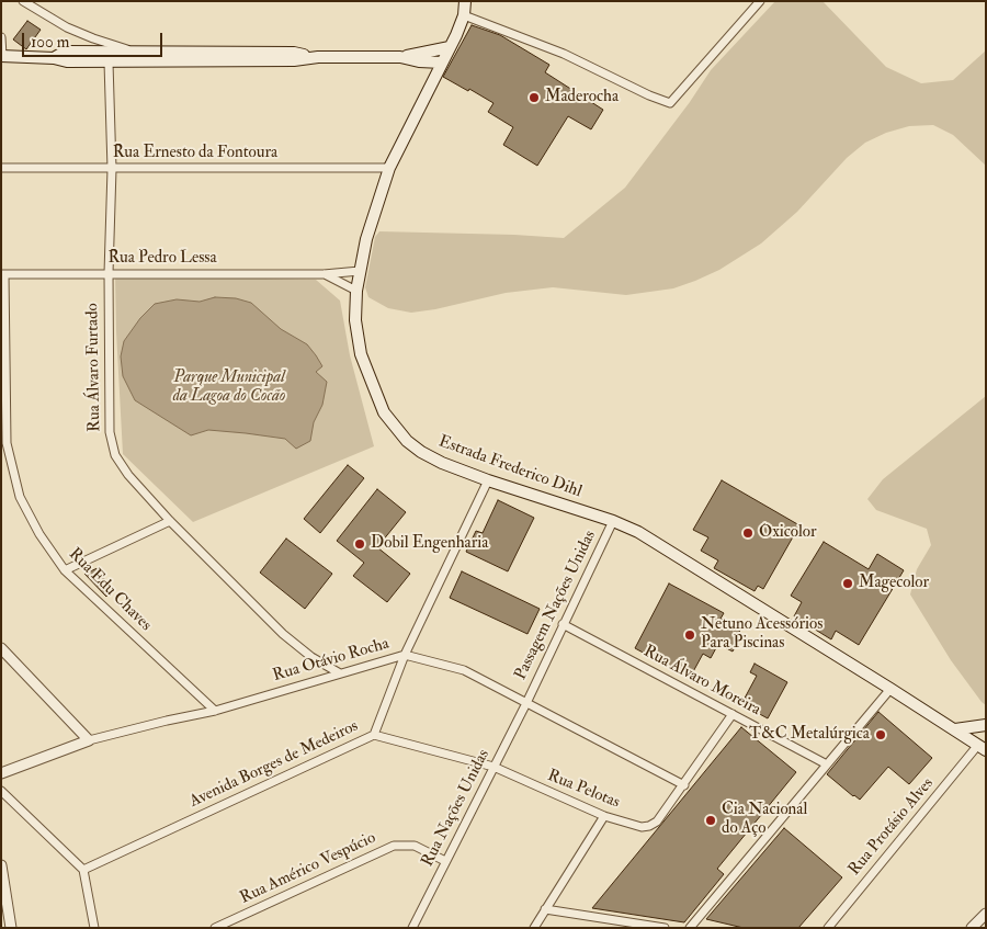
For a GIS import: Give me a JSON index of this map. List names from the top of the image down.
{
  "streets": {
    "main road": ["Estrada Frederico Dihl"],
    "street": [
      "Rua Ernesto da Fontoura",
      "Rua Pedro Lessa",
      "Rua Álvaro Furtado",
      "Rua Edu Chaves",
      "Passagem Nações Unidas",
      "Rua Otávio Rocha",
      "Rua Álvaro Moreira",
      "Avenida Borges de Medeiros",
      "Rua Pelotas",
      "Rua Nações Unidas",
      "Rua Protásio Alves",
      "Rua Américo Vespúcio"
    ]
  },
  "crossings": [
    ["Rua Ernesto da Fontoura", "Rua Álvaro Furtado"],
    ["Rua Ernesto da Fontoura", "Estrada Frederico Dihl"],
    ["Rua Pedro Lessa", "Rua Álvaro Furtado"],
    ["Rua Pedro Lessa", "Estrada Frederico Dihl"],
    ["Rua Pedro Lessa", "Rua Edu Chaves"],
    ["Rua Álvaro Furtado", "Rua Otávio Rocha"],
    ["Estrada Frederico Dihl", "Passagem Nações Unidas"],
    ["Estrada Frederico Dihl", "Avenida Borges de Medeiros"],
    ["Estrada Frederico Dihl", "Rua Protásio Alves"],
    ["Rua Edu Chaves", "Rua Otávio Rocha"],
    ["Passagem Nações Unidas", "Rua Otávio Rocha"],
    ["Passagem Nações Unidas", "Rua Álvaro Moreira"],
    ["Passagem Nações Unidas", "Rua Nações Unidas"],
    ["Rua Otávio Rocha", "Avenida Borges de Medeiros"],
    ["Rua Otávio Rocha", "Rua Pelotas"],
    ["Rua Otávio Rocha", "Rua Nações Unidas"],
    ["Rua Álvaro Moreira", "Rua Pelotas"],
    ["Avenida Borges de Medeiros", "Rua Pelotas"],
    ["Rua Pelotas", "Rua Nações Unidas"],
    ["Rua Nações Unidas", "Rua Américo Vespúcio"]
  ],
  "parks": ["Parque Municipal da Lagoa do Cocão"],
  "places": [
    "Maderocha",
    "Oxicolor",
    "Dobil Engenharia",
    "Magecolor",
    "Netuno Acessórios Para Piscinas",
    "T&C Metalúrgica",
    "Cia Nacional do Aço"
  ],
  "scale_bar": "100 m"
}
